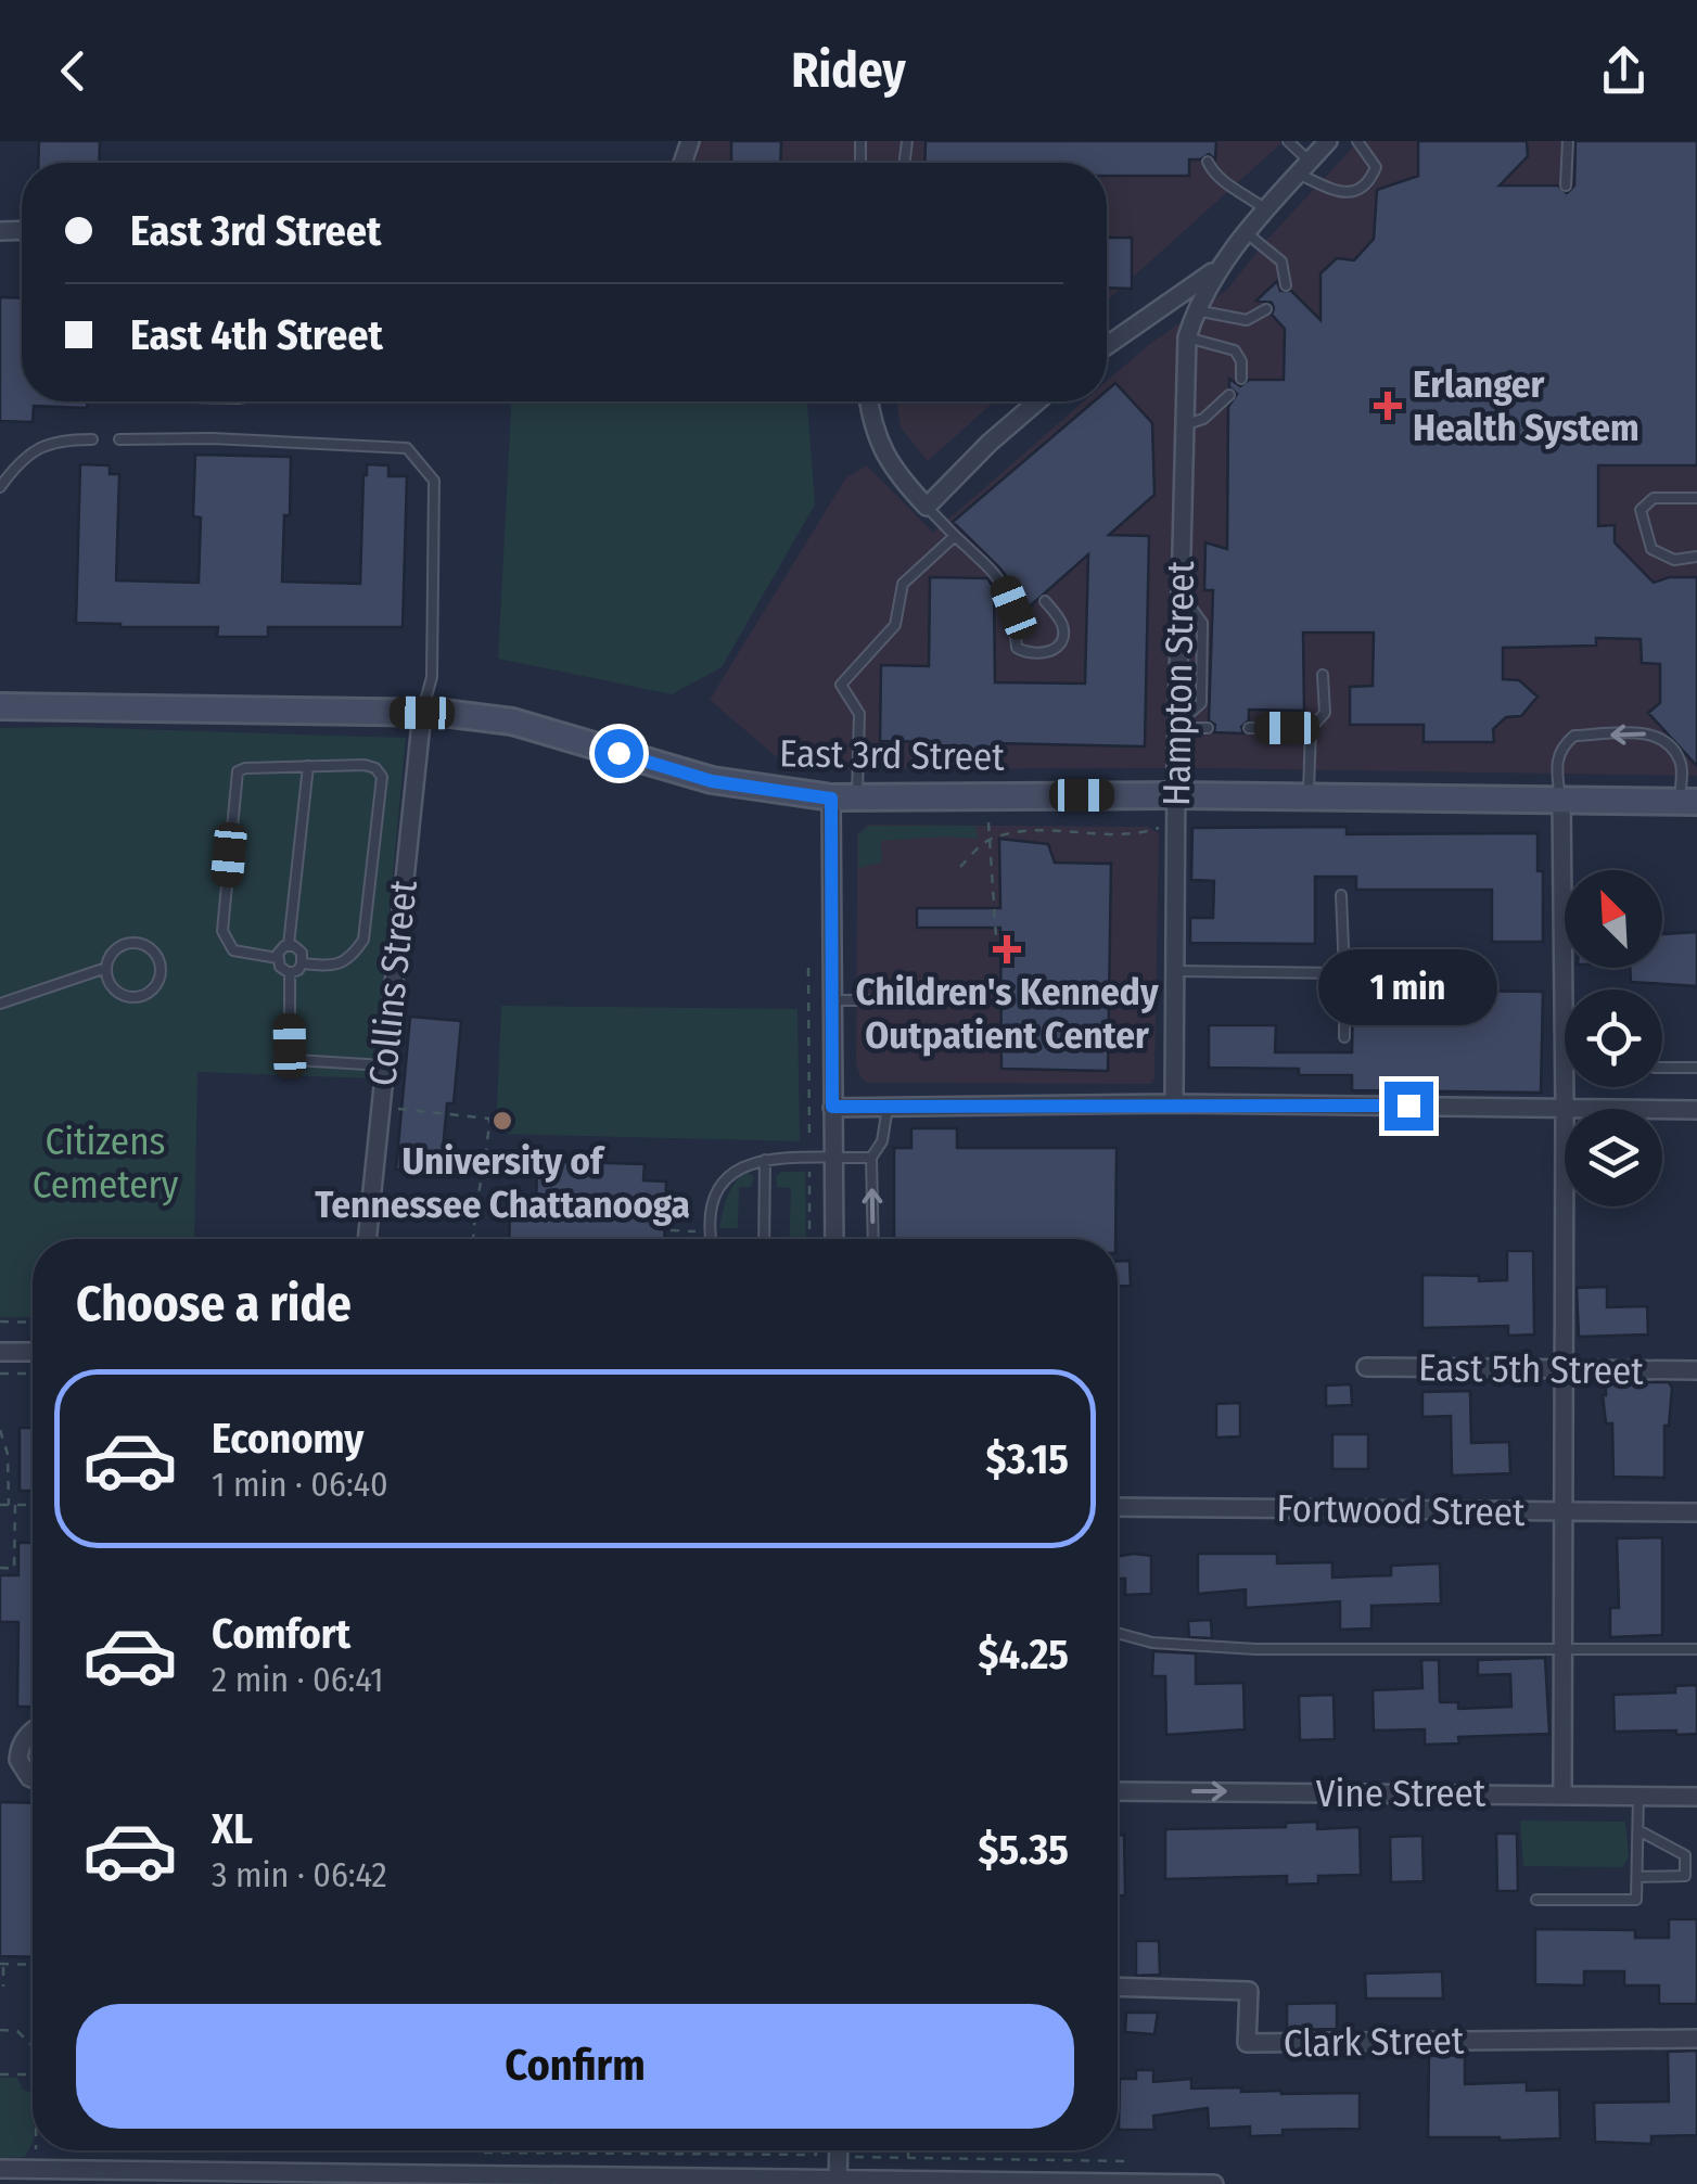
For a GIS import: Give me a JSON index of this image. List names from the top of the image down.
{
  "streets": {
    "main road": ["East 3rd Street"],
    "street": [
      "Hampton Street",
      "Collins Street",
      "East 5th Street",
      "Fortwood Street",
      "Vine Street",
      "Clark Street"
    ]
  },
  "crossings": [
    ["Hampton Street", "East 3rd Street"],
    ["East 3rd Street", "Collins Street"]
  ],
  "one_way": ["Vine Street"],
  "parks": ["Citizens Cemetery"],
  "places": {
    "health": ["Erlanger Health System", "Children's Kennedy Outpatient Center"],
    "other": ["University of Tennessee Chattanooga"]
  },
  "north": "top left",
  "page": {
    "header": "Ridey",
    "banner": ["East 3rd Street", "East 4th Street"],
    "bubble": "1 min",
    "heading": "Choose a ride",
    "list": [
      {
        "name": "Economy",
        "note": "1 min · 06:40",
        "value": "$3.15"
      },
      {
        "name": "Comfort",
        "note": "2 min · 06:41",
        "value": "$4.25"
      },
      {
        "name": "XL",
        "note": "3 min · 06:42",
        "value": "$5.35"
      }
    ],
    "buttons": "Confirm"
  }
}
